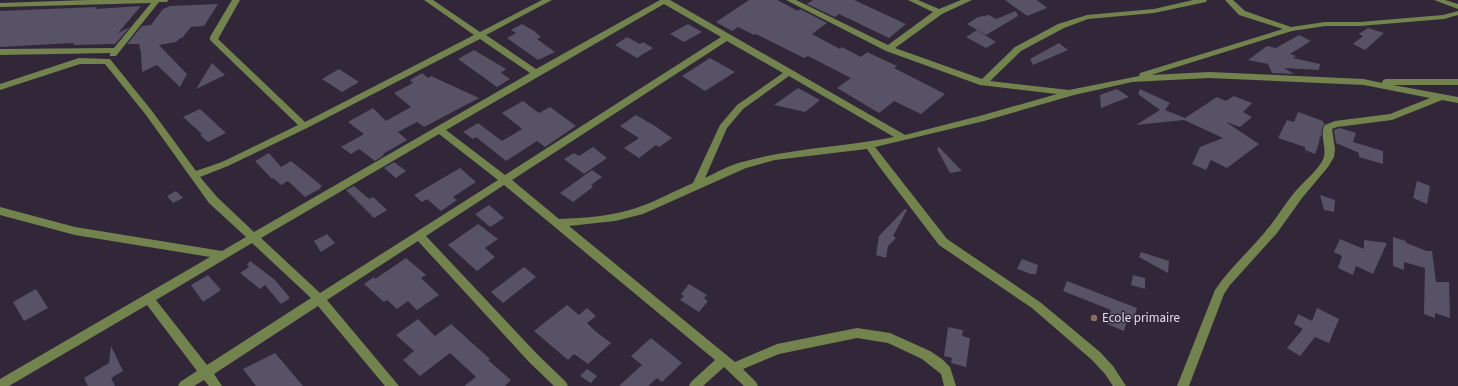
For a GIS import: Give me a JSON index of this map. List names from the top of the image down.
{
  "places": ["Ecole primaire"]
}
